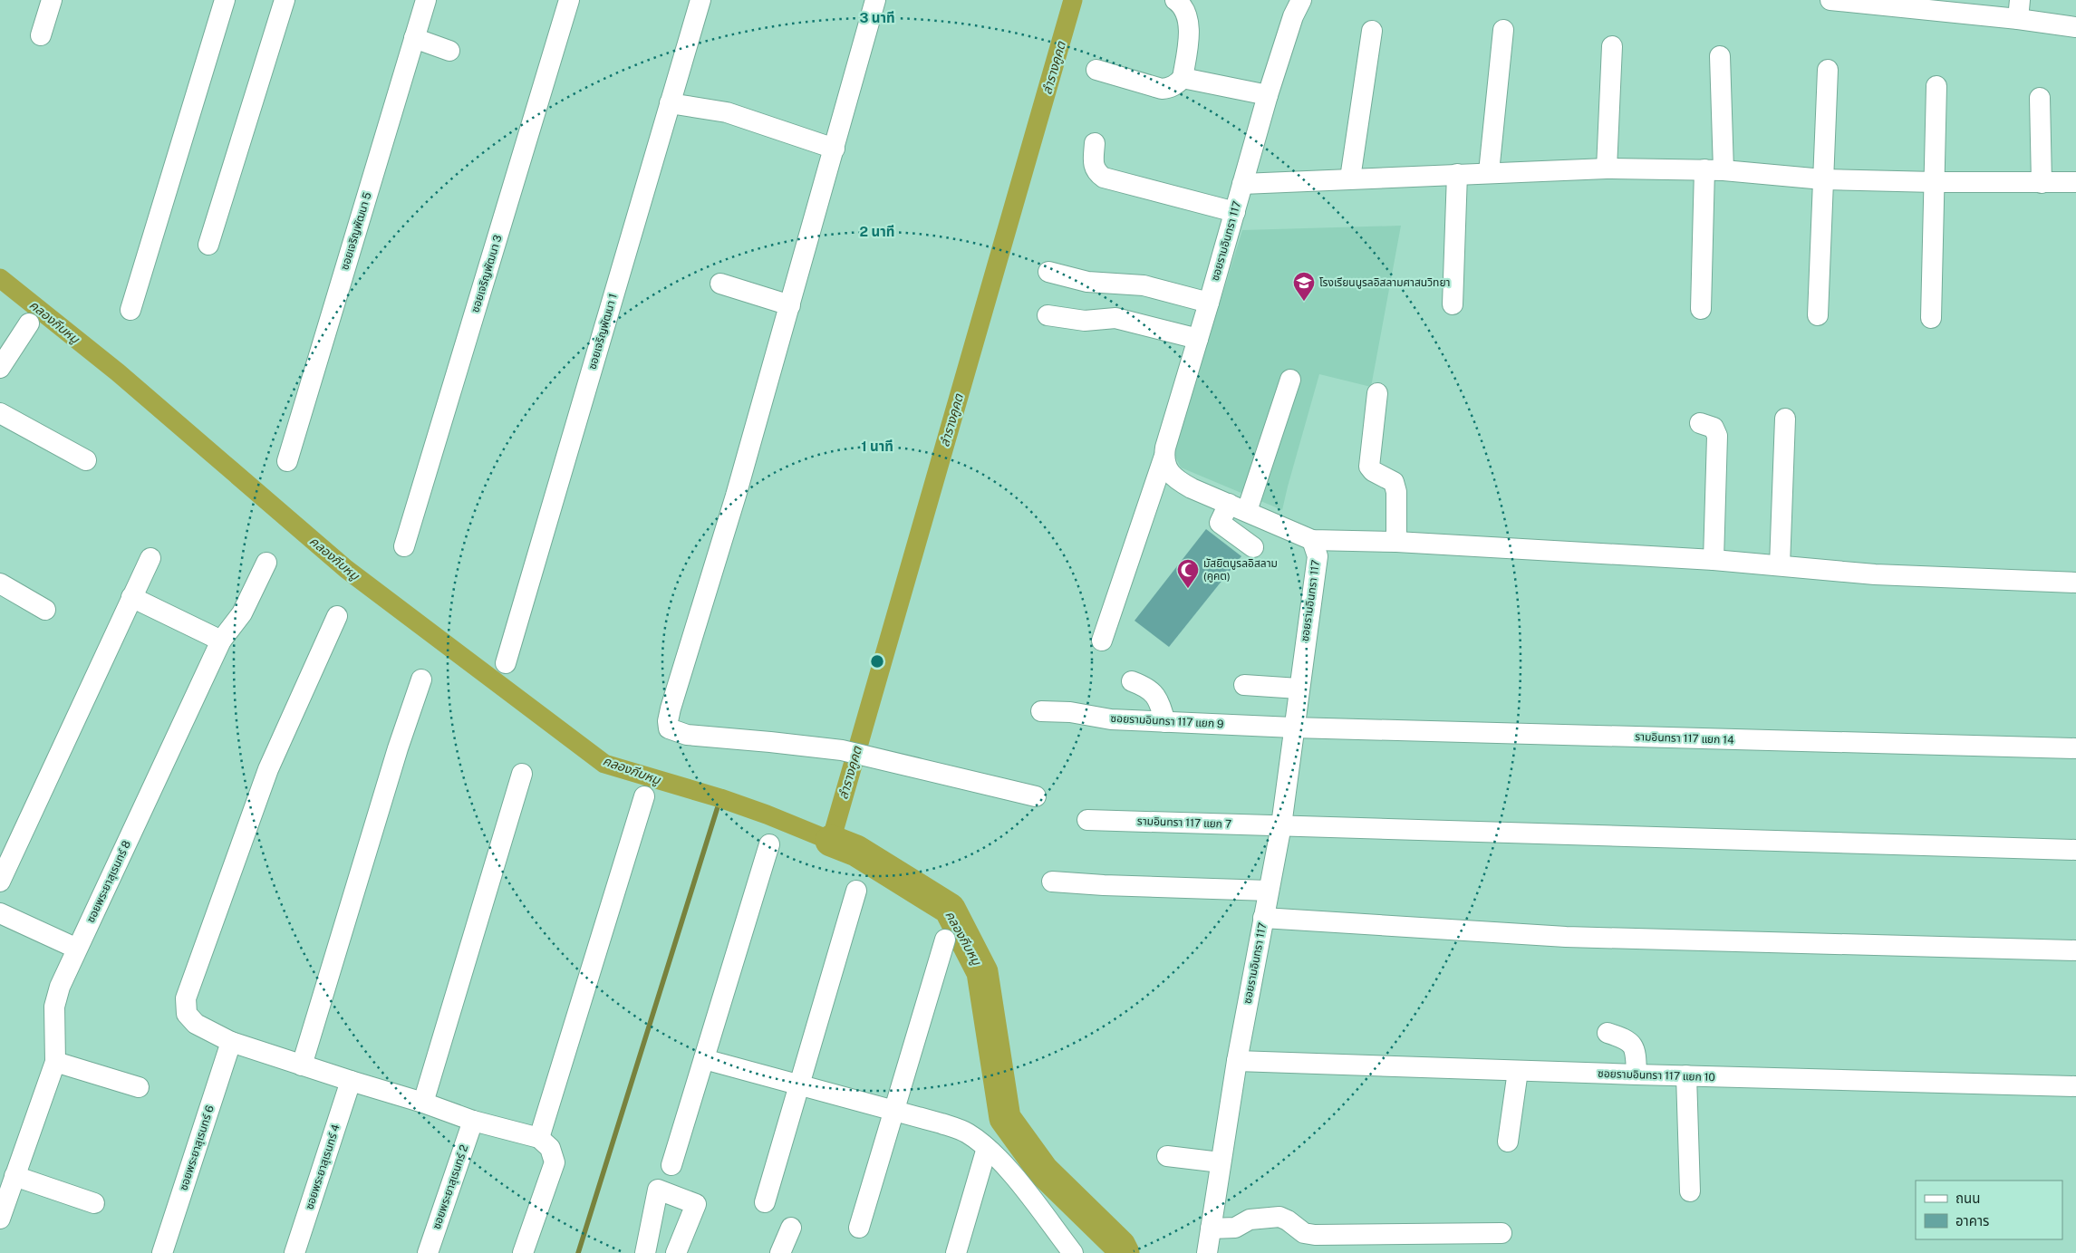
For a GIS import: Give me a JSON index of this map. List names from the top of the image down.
{
  "streets": {
    "street": [
      "ซอยเจริญพัฒนา 5",
      "ซอยรามอินทรา 117",
      "ซอยเจริญพัฒนา 3",
      "ซอยเจริญพัฒนา 1",
      "ซอยรามอินทรา 117 แยก 9",
      "รามอินทรา 117 แยก 14",
      "รามอินทรา 117 แยก 7",
      "ซอยพระยาสุเรนทร์ 8",
      "ซอยรามอินทรา 117 แยก 10",
      "ซอยพระยาสุเรนทร์ 6",
      "ซอยพระยาสุเรนทร์ 4",
      "ซอยพระยาสุเรนทร์ 2"
    ]
  },
  "crossings": [
    ["ซอยรามอินทรา 117", "ซอยรามอินทรา 117 แยก 9"],
    ["ซอยรามอินทรา 117", "รามอินทรา 117 แยก 14"],
    ["ซอยรามอินทรา 117", "รามอินทรา 117 แยก 7"],
    ["ซอยรามอินทรา 117", "ซอยรามอินทรา 117 แยก 10"],
    ["ซอยรามอินทรา 117 แยก 9", "รามอินทรา 117 แยก 14"]
  ],
  "water": ["ลำรางคูคต", "คลองกีบหมู"],
  "places": {
    "school or university": ["โรงเรียนนูรลอิสลามศาสนวิทยา"],
    "mosque": ["มัสยิตนูรลอิสลาม (คูคต)"]
  },
  "legend": ["ถนน", "อาคาร"],
  "rings": ["3 นาที", "2 นาที", "1 นาที"]
}
